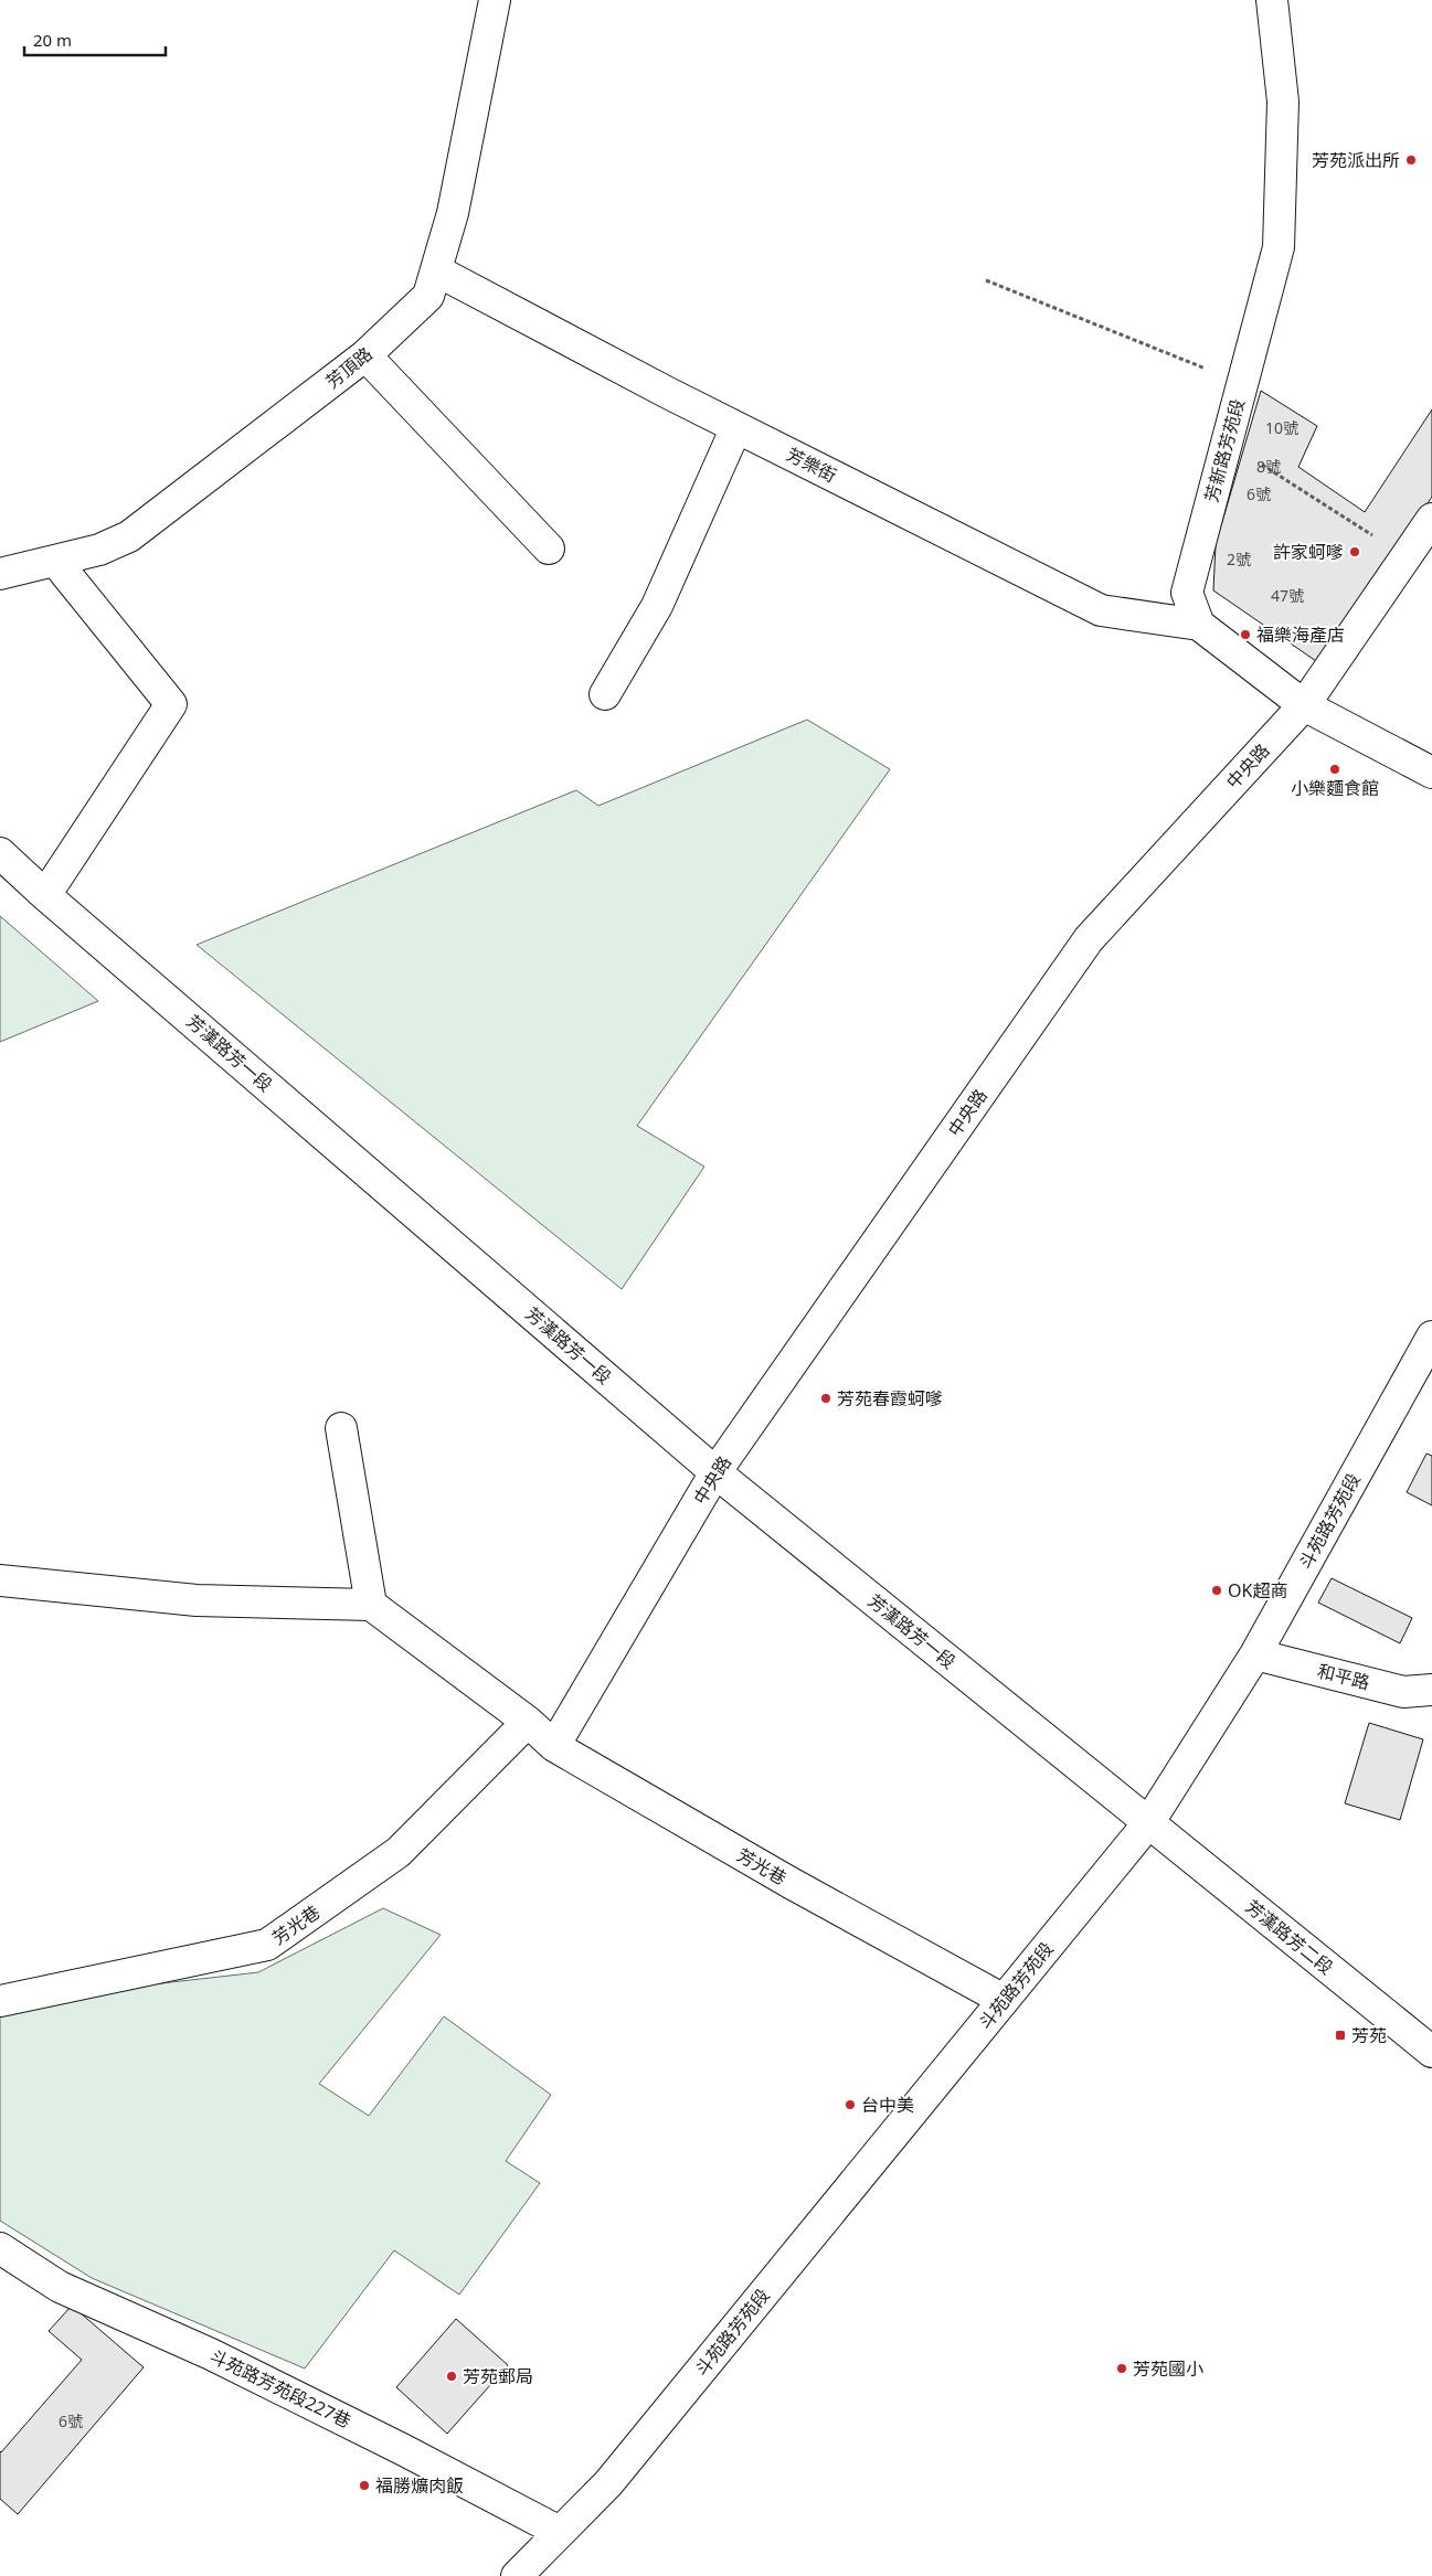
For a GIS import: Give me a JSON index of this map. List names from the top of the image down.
{
  "streets": {
    "street": [
      "芳頂路",
      "芳新路芳苑段",
      "芳樂街",
      "中央路",
      "芳漢路芳一段",
      "斗苑路芳苑段",
      "和平路",
      "芳光巷",
      "芳漢路芳二段",
      "斗苑路芳苑段227巷"
    ]
  },
  "crossings": [
    ["芳頂路", "芳樂街"],
    ["芳新路芳苑段", "芳樂街"],
    ["中央路", "芳漢路芳一段"],
    ["中央路", "芳光巷"],
    ["芳漢路芳一段", "斗苑路芳苑段"],
    ["芳漢路芳一段", "芳漢路芳二段"],
    ["斗苑路芳苑段", "和平路"],
    ["斗苑路芳苑段", "芳光巷"],
    ["斗苑路芳苑段", "芳漢路芳二段"],
    ["斗苑路芳苑段", "斗苑路芳苑段227巷"]
  ],
  "places": {
    "other": [
      "芳苑派出所",
      "許家蚵嗲",
      "福樂海產店",
      "小樂麵食館",
      "芳苑春霞蚵嗲",
      "OK超商",
      "台中美",
      "芳苑國小",
      "芳苑郵局",
      "福勝爌肉飯"
    ],
    "transit": ["芳苑"]
  },
  "house_numbers": [
    "10號",
    "8號",
    "6號",
    "2號",
    "47號",
    "6號"
  ],
  "scale_bar": "20 m"
}
